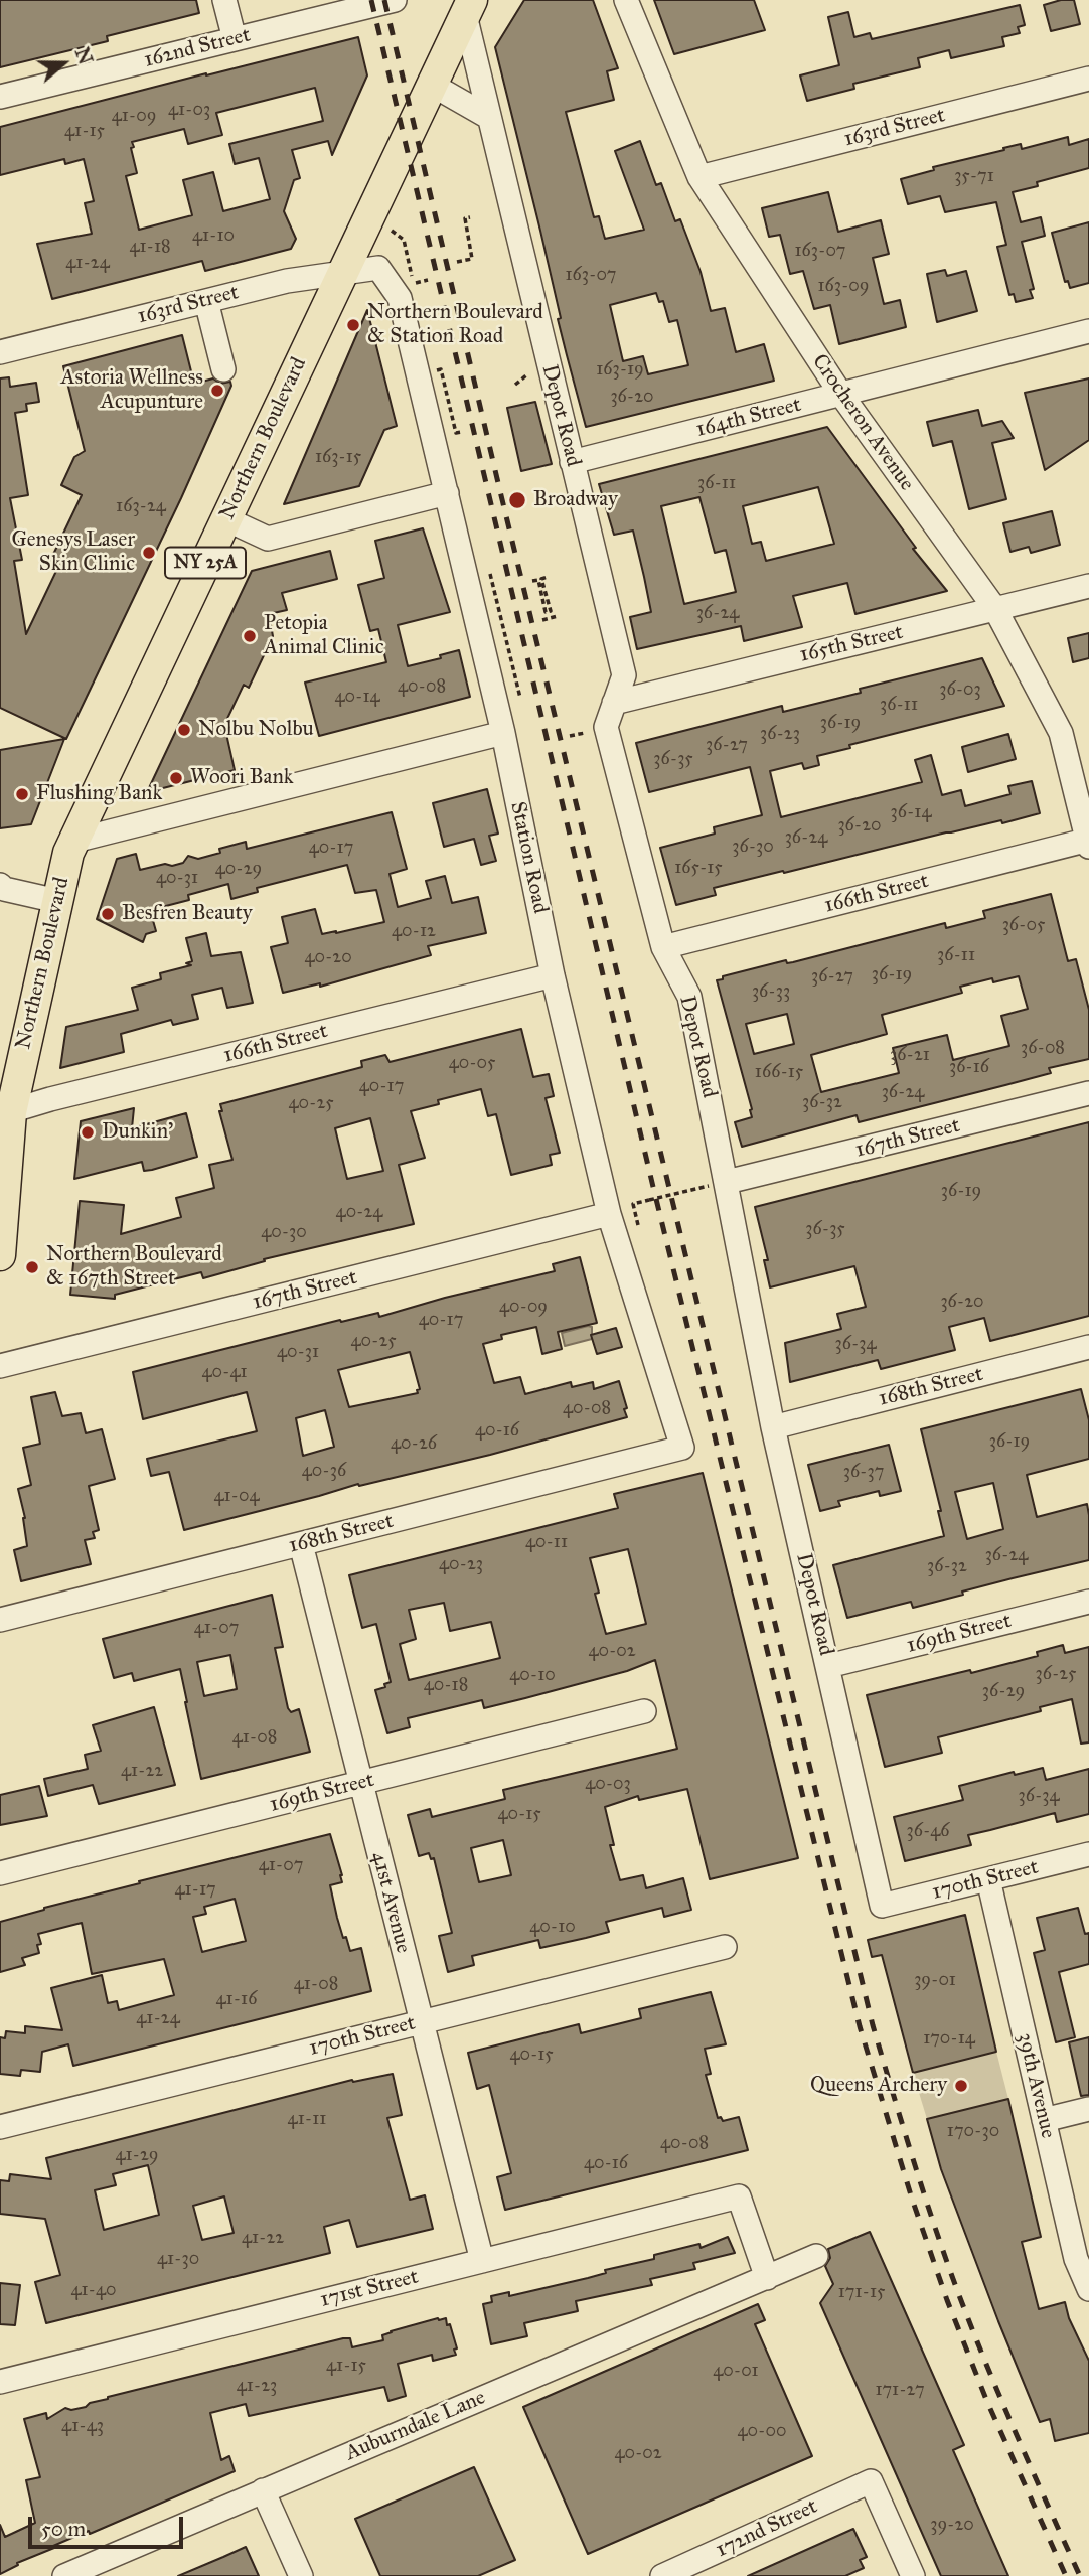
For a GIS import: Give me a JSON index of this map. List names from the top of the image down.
{
  "streets": {
    "main road": ["Northern Boulevard", "NY 25A"],
    "street": [
      "162nd Street",
      "163rd Street",
      "Depot Road",
      "164th Street",
      "Crocheron Avenue",
      "165th Street",
      "Station Road",
      "166th Street",
      "167th Street",
      "168th Street",
      "169th Street",
      "170th Street",
      "41st Avenue",
      "39th Avenue",
      "171st Street",
      "Auburndale Lane",
      "172nd Street"
    ]
  },
  "crossings": [
    ["163rd Street", "Crocheron Avenue"],
    ["163rd Street", "Northern Boulevard"],
    ["163rd Street", "Station Road"],
    ["Depot Road", "164th Street"],
    ["Depot Road", "Northern Boulevard"],
    ["Depot Road", "165th Street"],
    ["Depot Road", "166th Street"],
    ["Depot Road", "167th Street"],
    ["Depot Road", "168th Street"],
    ["Depot Road", "169th Street"],
    ["Depot Road", "170th Street"],
    ["164th Street", "Crocheron Avenue"],
    ["Crocheron Avenue", "165th Street"],
    ["Crocheron Avenue", "166th Street"],
    ["Northern Boulevard", "166th Street"],
    ["Station Road", "166th Street"],
    ["Station Road", "167th Street"],
    ["Station Road", "168th Street"],
    ["168th Street", "41st Avenue"],
    ["169th Street", "41st Avenue"],
    ["170th Street", "41st Avenue"],
    ["170th Street", "39th Avenue"],
    ["41st Avenue", "171st Street"],
    ["171st Street", "Auburndale Lane"]
  ],
  "places": [
    "Northern Boulevard & Station Road",
    "Astoria Wellness Acupunture",
    "Broadway",
    "Genesys Laser Skin Clinic",
    "Petopia Animal Clinic",
    "Nolbu Nolbu",
    "Woori Bank",
    "Flushing Bank",
    "Besfren Beauty",
    "Dunkin'",
    "Northern Boulevard & 167th Street",
    "Queens Archery"
  ],
  "house_numbers": [
    "41-03",
    "41-09",
    "41-15",
    "35-71",
    "41-10",
    "41-18",
    "163-07",
    "41-24",
    "163-07",
    "163-09",
    "163-19",
    "36-20",
    "163-15",
    "36-11",
    "163-24",
    "36-24",
    "40-08",
    "36-03",
    "40-14",
    "36-11",
    "36-19",
    "36-23",
    "36-27",
    "36-35",
    "36-14",
    "36-20",
    "36-24",
    "36-30",
    "40-17",
    "165-15",
    "40-29",
    "40-31",
    "36-05",
    "40-12",
    "36-11",
    "40-20",
    "36-19",
    "36-27",
    "36-33",
    "36-08",
    "36-21",
    "40-05",
    "36-16",
    "166-15",
    "40-17",
    "36-24",
    "36-32",
    "40-25",
    "36-19",
    "40-24",
    "36-35",
    "40-30",
    "36-20",
    "40-09",
    "40-17",
    "40-25",
    "36-34",
    "40-31",
    "40-41",
    "40-08",
    "40-16",
    "36-19",
    "40-26",
    "40-36",
    "36-37",
    "41-04",
    "40-11",
    "36-24",
    "40-23",
    "36-32",
    "41-07",
    "40-02",
    "36-25",
    "40-10",
    "40-18",
    "36-29",
    "41-08",
    "41-22",
    "40-03",
    "36-34",
    "40-15",
    "36-46",
    "41-07",
    "41-17",
    "40-10",
    "39-01",
    "41-08",
    "41-16",
    "41-24",
    "170-14",
    "40-15",
    "41-11",
    "170-30",
    "40-08",
    "41-29",
    "40-16",
    "41-22",
    "41-30",
    "41-40",
    "171-15",
    "41-15",
    "40-01",
    "41-23",
    "171-27",
    "41-43",
    "40-00",
    "40-02",
    "39-20"
  ],
  "scale_bar": "50 m",
  "north": "right"
}
